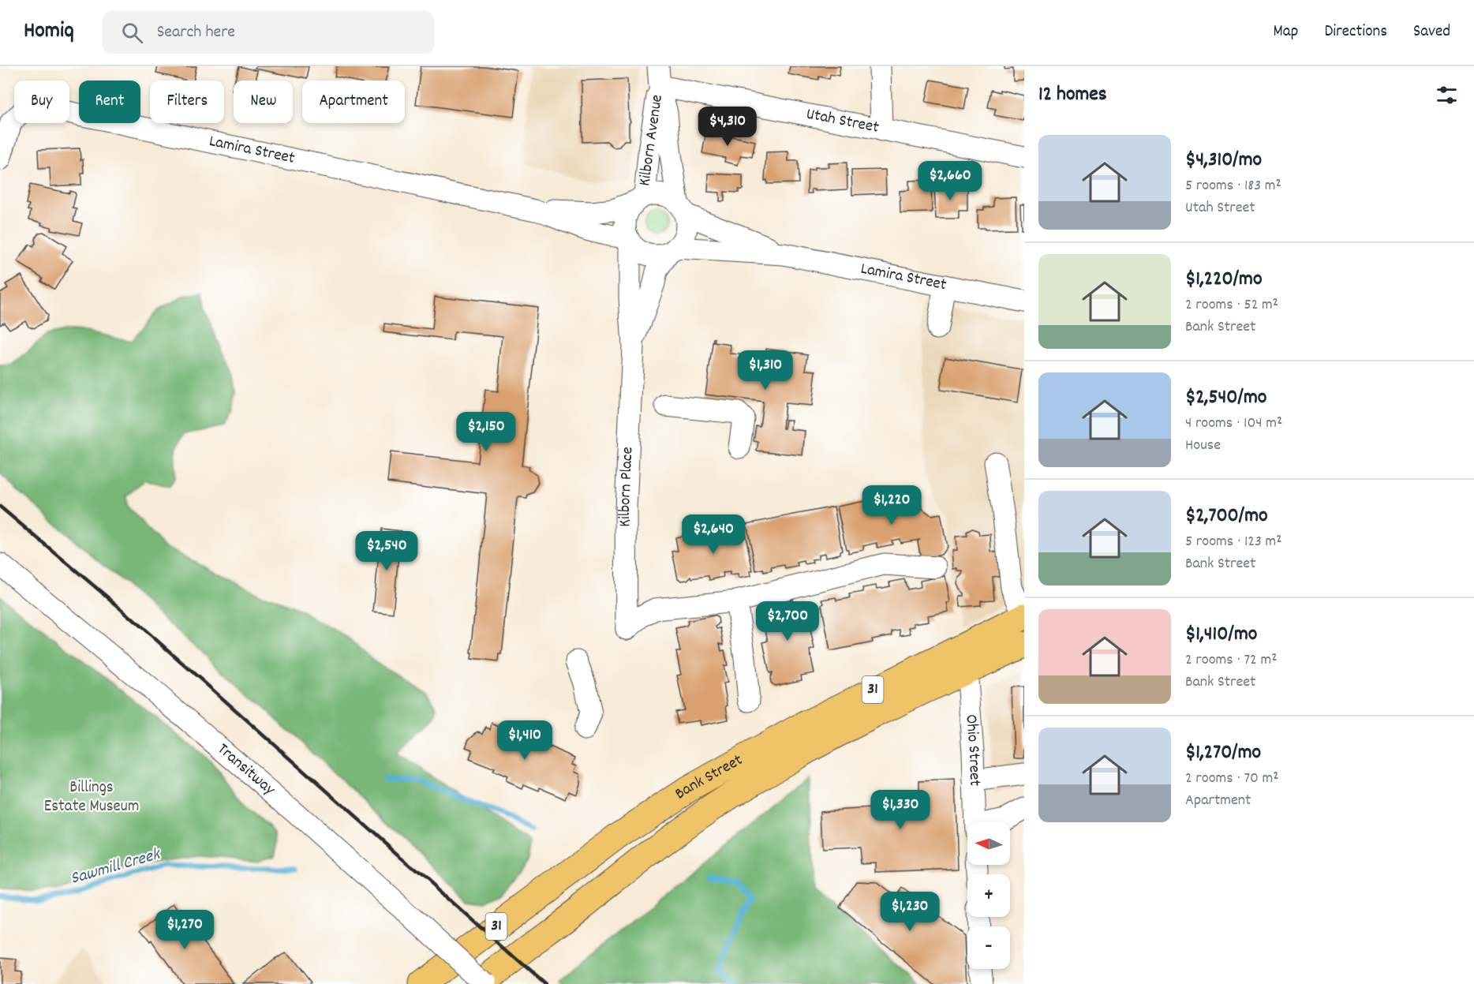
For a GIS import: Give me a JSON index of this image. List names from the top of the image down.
{
  "streets": {
    "main road": ["31", "Bank Street"],
    "street": [
      "Utah Street",
      "Kilborn Avenue",
      "Lamira Street",
      "Kilborn Place",
      "Ohio Street",
      "Transitway"
    ]
  },
  "crossings": [
    ["Utah Street", "Kilborn Avenue"],
    ["Kilborn Avenue", "Lamira Street"],
    ["Kilborn Avenue", "Kilborn Place"],
    ["Lamira Street", "Kilborn Place"],
    ["Ohio Street", "Bank Street"]
  ],
  "water": ["Sawmill Creek"],
  "parks": ["Billings Estate Museum"],
  "north": "left",
  "page": {
    "header": "Homiq",
    "search": "Search here",
    "nav": ["Map", "Directions", "Saved"],
    "heading": "12 homes",
    "chip": [
      "Buy",
      "Rent",
      "Filters",
      "New",
      "Apartment"
    ],
    "price": [
      "$4,310",
      "$2,660",
      "$1,310",
      "$2,150",
      "$1,220",
      "$2,640",
      "$2,540",
      "$2,700",
      "$1,410",
      "$1,330",
      "$1,230",
      "$1,270"
    ],
    "list": [
      {
        "name": "$4,310/mo",
        "note": "5 rooms · 183 m² · Utah Street"
      },
      {
        "name": "$1,220/mo",
        "note": "2 rooms · 52 m² · Bank Street"
      },
      {
        "name": "$2,540/mo",
        "note": "4 rooms · 104 m² · House"
      },
      {
        "name": "$2,700/mo",
        "note": "5 rooms · 123 m² · Bank Street"
      },
      {
        "name": "$1,410/mo",
        "note": "2 rooms · 72 m² · Bank Street"
      },
      {
        "name": "$1,270/mo",
        "note": "2 rooms · 70 m² · Apartment"
      }
    ],
    "map_buttons": ["+", "−"]
  }
}
